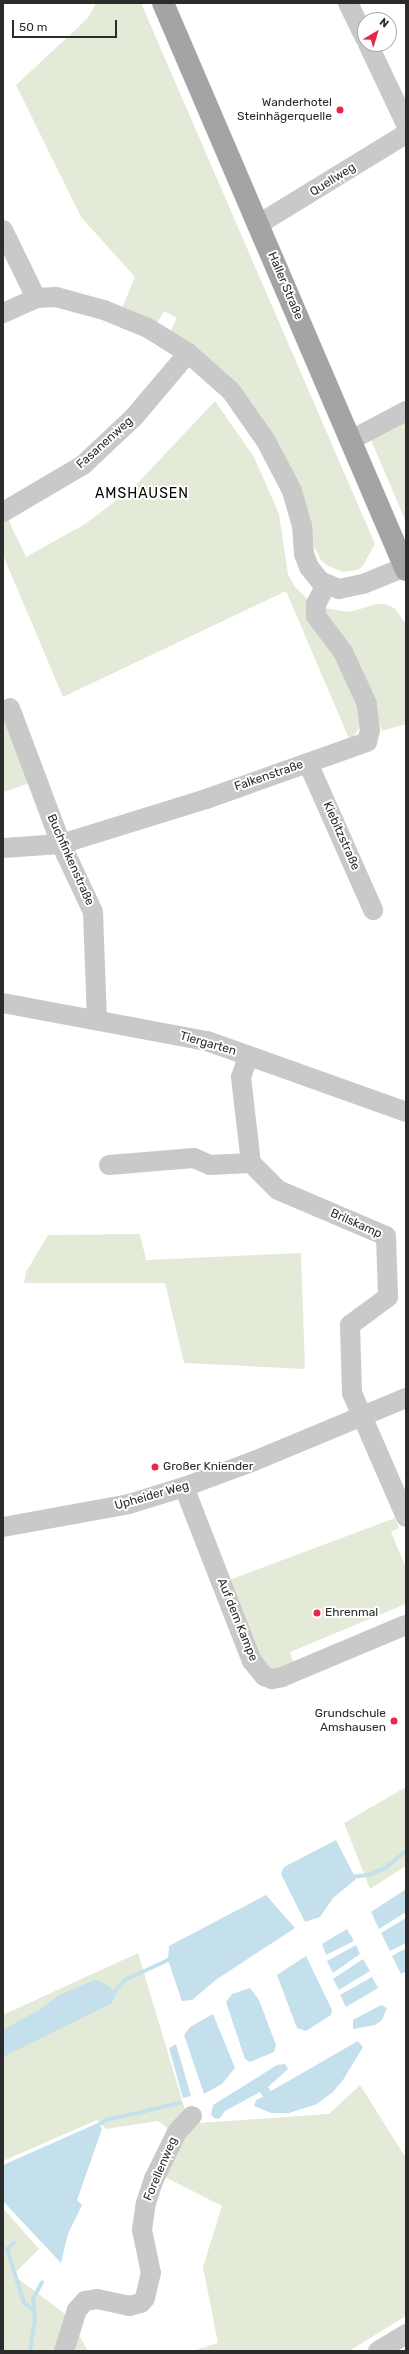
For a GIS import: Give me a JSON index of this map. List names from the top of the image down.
{
  "streets": {
    "main road": ["Haller Straße"],
    "street": [
      "Quellweg",
      "Fasanenweg",
      "Falkenstraße",
      "Kiebitzstraße",
      "Buchfinkenstraße",
      "Tiergarten",
      "Brilskamp",
      "Upheider Weg",
      "Auf dem Kampe",
      "Forellenweg"
    ]
  },
  "crossings": [
    ["Quellweg", "Haller Straße"],
    ["Falkenstraße", "Kiebitzstraße"],
    ["Falkenstraße", "Buchfinkenstraße"],
    ["Buchfinkenstraße", "Tiergarten"],
    ["Brilskamp", "Upheider Weg"],
    ["Upheider Weg", "Auf dem Kampe"]
  ],
  "districts": ["AMSHAUSEN"],
  "places": [
    "Wanderhotel Steinhägerquelle",
    "Großer Kniender",
    "Ehrenmal",
    "Grundschule Amshausen"
  ],
  "scale_bar": "50 m",
  "north": "top right"
}
